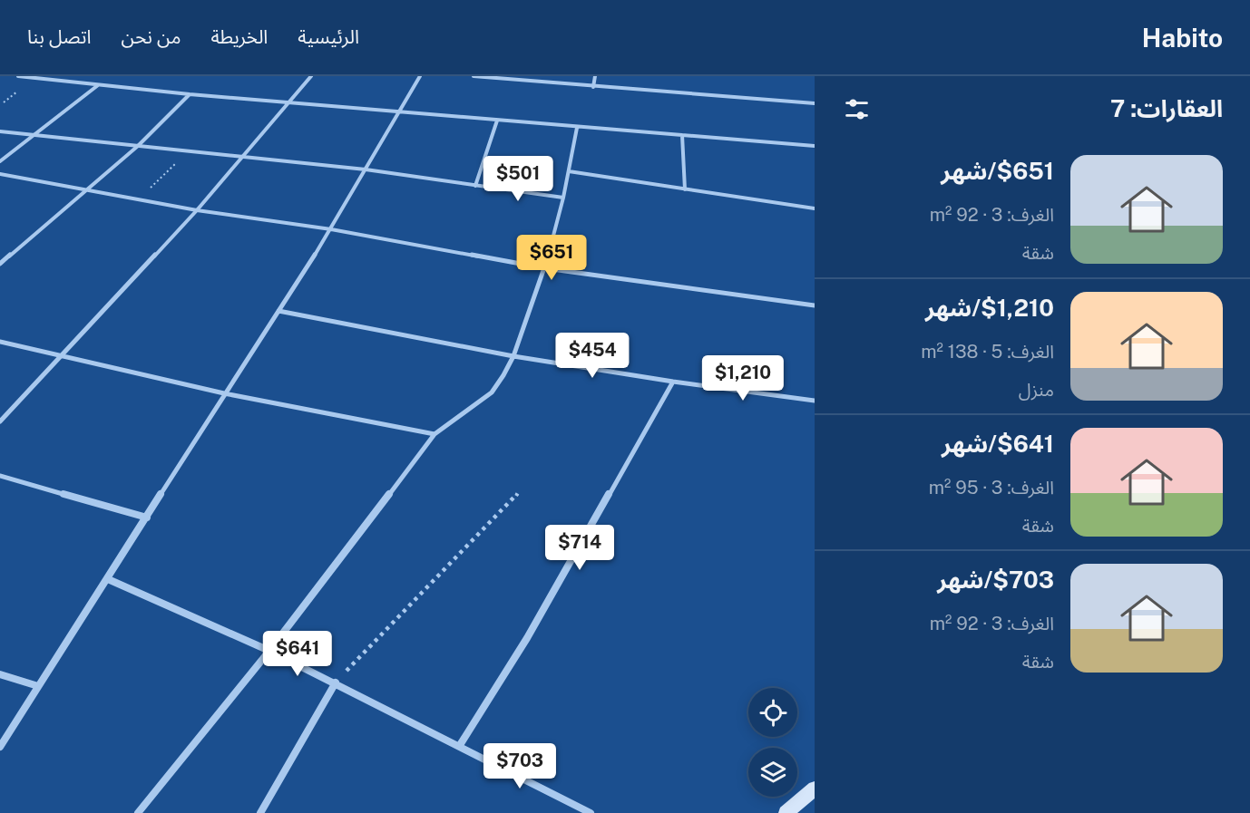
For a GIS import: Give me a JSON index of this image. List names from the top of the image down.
{
  "page": {
    "header": "Habito",
    "nav": [
      "الرئيسية",
      "الخريطة",
      "من نحن",
      "اتصل بنا"
    ],
    "heading": "العقارات: 7",
    "list": [
      {
        "name": "$651/شهر",
        "note": "الغرف: 3 · 92 m² · شقة"
      },
      {
        "name": "$1,210/شهر",
        "note": "الغرف: 5 · 138 m² · منزل"
      },
      {
        "name": "$641/شهر",
        "note": "الغرف: 3 · 95 m² · شقة"
      },
      {
        "name": "$703/شهر",
        "note": "الغرف: 3 · 92 m² · شقة"
      }
    ],
    "price": [
      "$501",
      "$651",
      "$454",
      "$1,210",
      "$714",
      "$641",
      "$703"
    ]
  }
}
